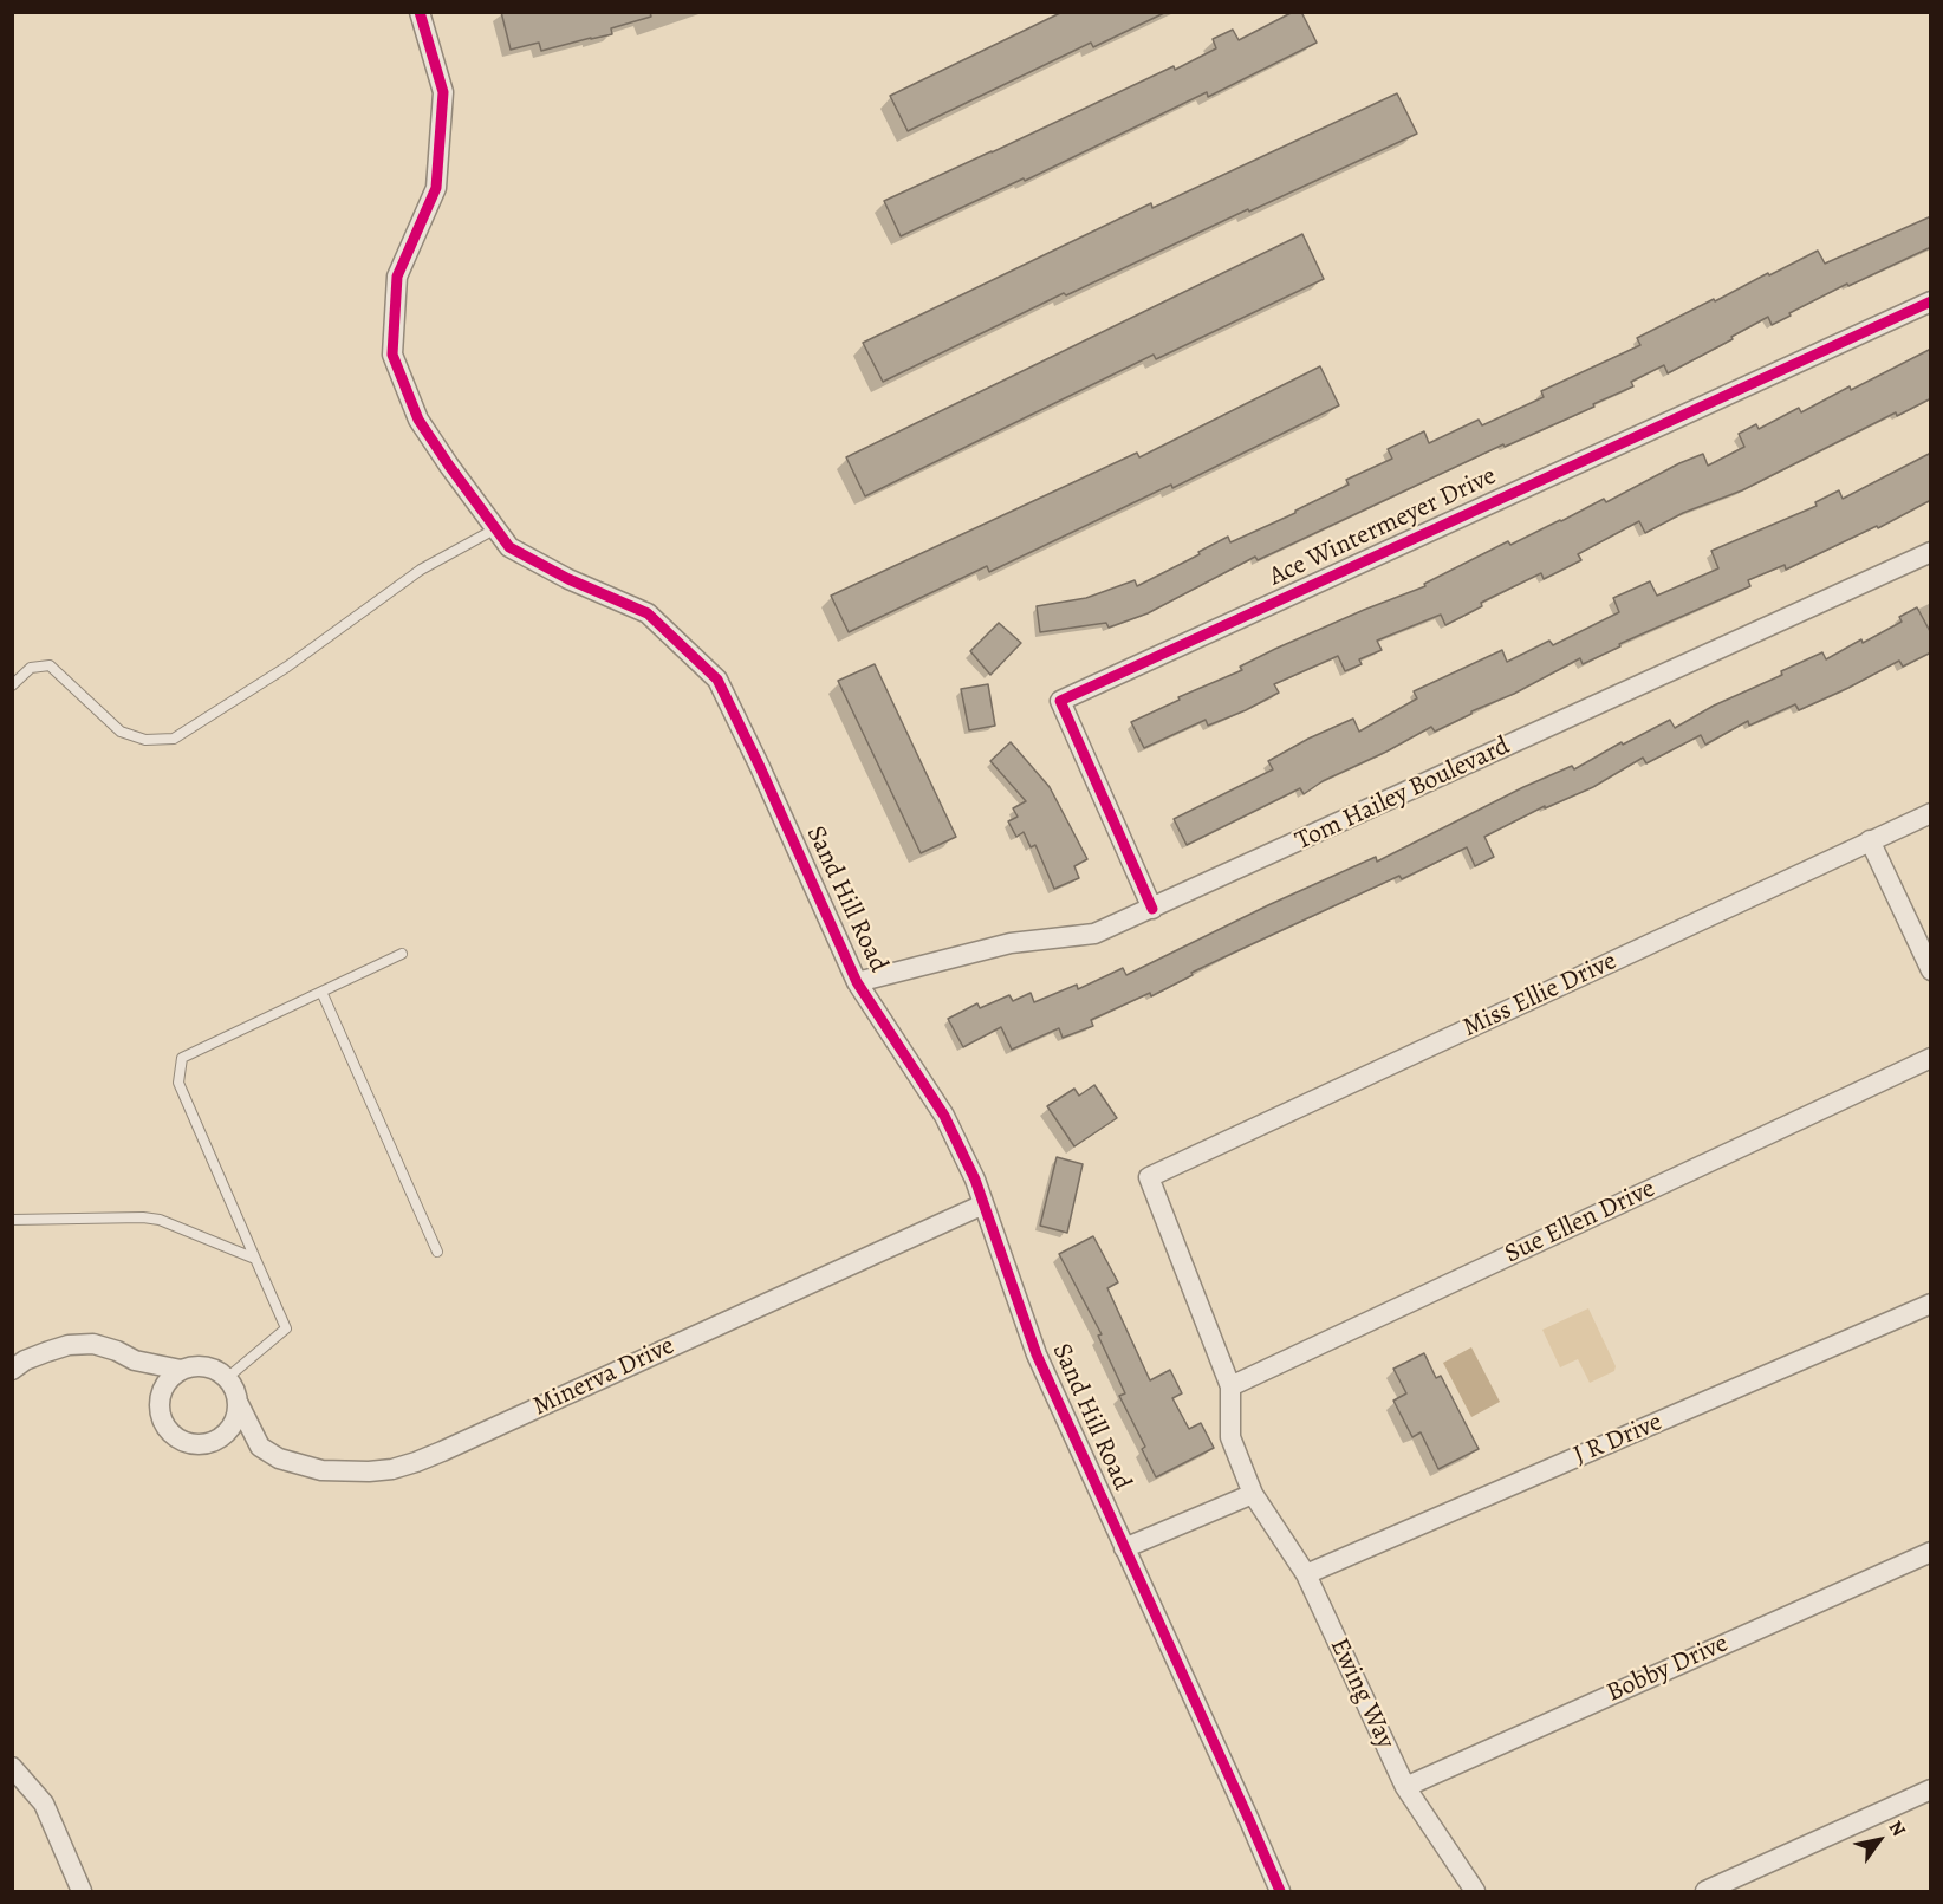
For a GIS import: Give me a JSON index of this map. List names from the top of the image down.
{
  "streets": {
    "street": [
      "Ace Wintermeyer Drive",
      "Tom Hailey Boulevard",
      "Sand Hill Road",
      "Miss Ellie Drive",
      "Sue Ellen Drive",
      "Minerva Drive",
      "J R Drive",
      "Bobby Drive",
      "Ewing Way"
    ]
  },
  "crossings": [
    ["Ace Wintermeyer Drive", "Tom Hailey Boulevard"],
    ["Tom Hailey Boulevard", "Sand Hill Road"],
    ["Sand Hill Road", "Minerva Drive"],
    ["Miss Ellie Drive", "Ewing Way"],
    ["Sue Ellen Drive", "Ewing Way"],
    ["J R Drive", "Ewing Way"],
    ["Bobby Drive", "Ewing Way"]
  ],
  "north": "top right"
}
